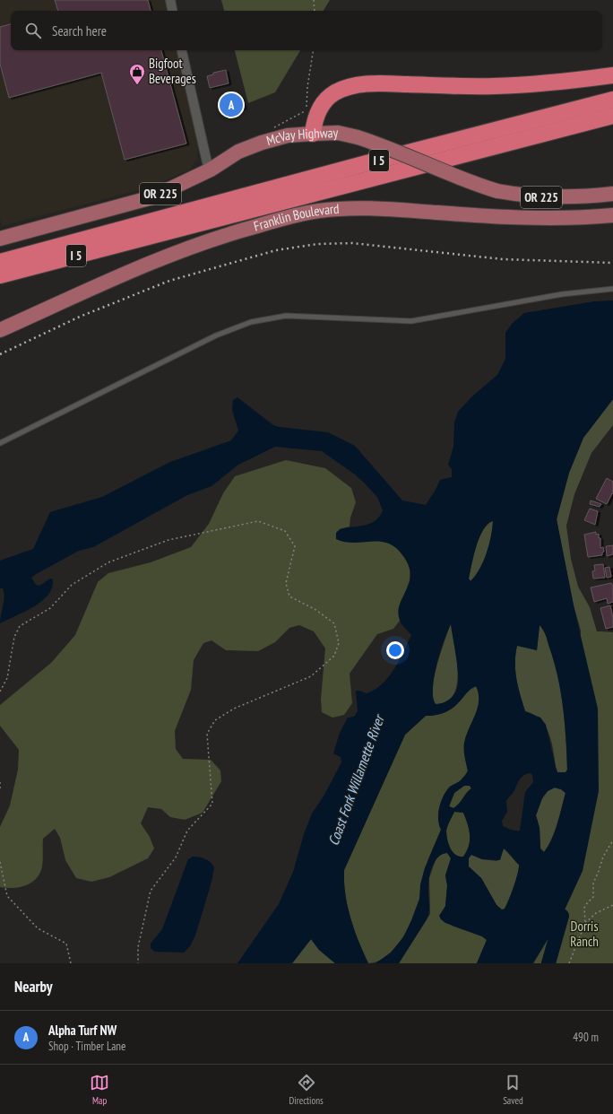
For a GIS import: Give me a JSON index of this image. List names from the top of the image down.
{
  "streets": {
    "highway": ["I 5"],
    "main road": ["McVay Highway", "OR 225", "Franklin Boulevard"]
  },
  "water": ["Coast Fork Willamette River"],
  "parks": ["Dorris Ranch"],
  "places": {
    "shop": ["Bigfoot Beverages"]
  },
  "page": {
    "search": "Search here",
    "pins": "A",
    "heading": "Nearby",
    "list": [
      {
        "mark": "A",
        "name": "Alpha Turf NW",
        "note": "Shop · Timber Lane",
        "value": "490 m"
      }
    ],
    "nav": ["Map", "Directions", "Saved"]
  }
}
